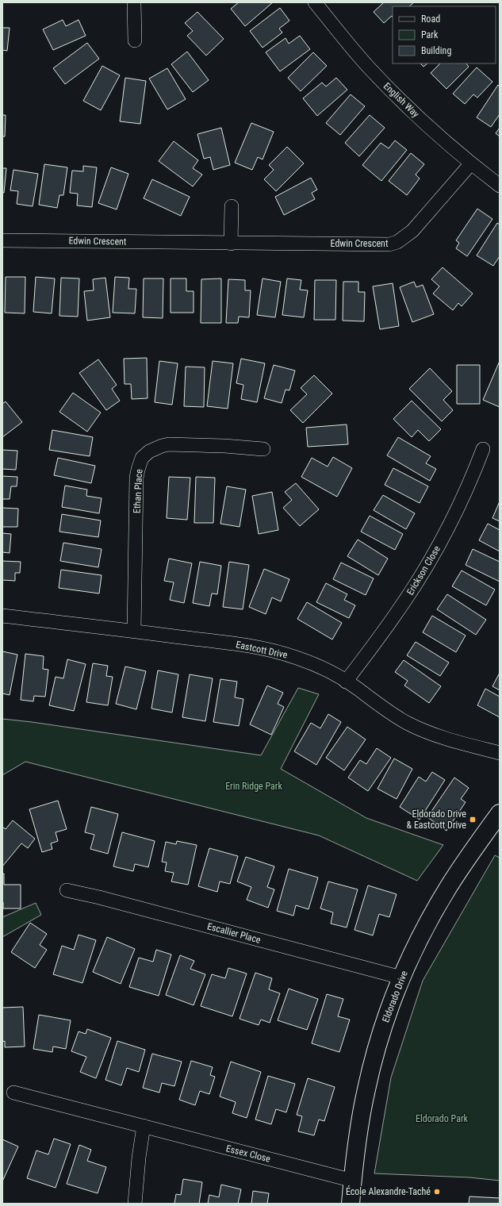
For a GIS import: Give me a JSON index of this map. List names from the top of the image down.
{
  "streets": {
    "street": [
      "English Way",
      "Edwin Crescent",
      "Ethan Place",
      "Erickson Close",
      "Eastcott Drive",
      "Escallier Place",
      "Eldorado Drive",
      "Essex Close"
    ]
  },
  "crossings": [
    ["English Way", "Edwin Crescent"],
    ["Ethan Place", "Eastcott Drive"],
    ["Erickson Close", "Eastcott Drive"],
    ["Escallier Place", "Eldorado Drive"],
    ["Eldorado Drive", "Essex Close"]
  ],
  "parks": ["Erin Ridge Park", "Eldorado Park"],
  "places": {
    "transit": ["Eldorado Drive & Eastcott Drive"],
    "other": ["École Alexandre-Taché"]
  },
  "legend": ["Road", "Park", "Building"]
}
